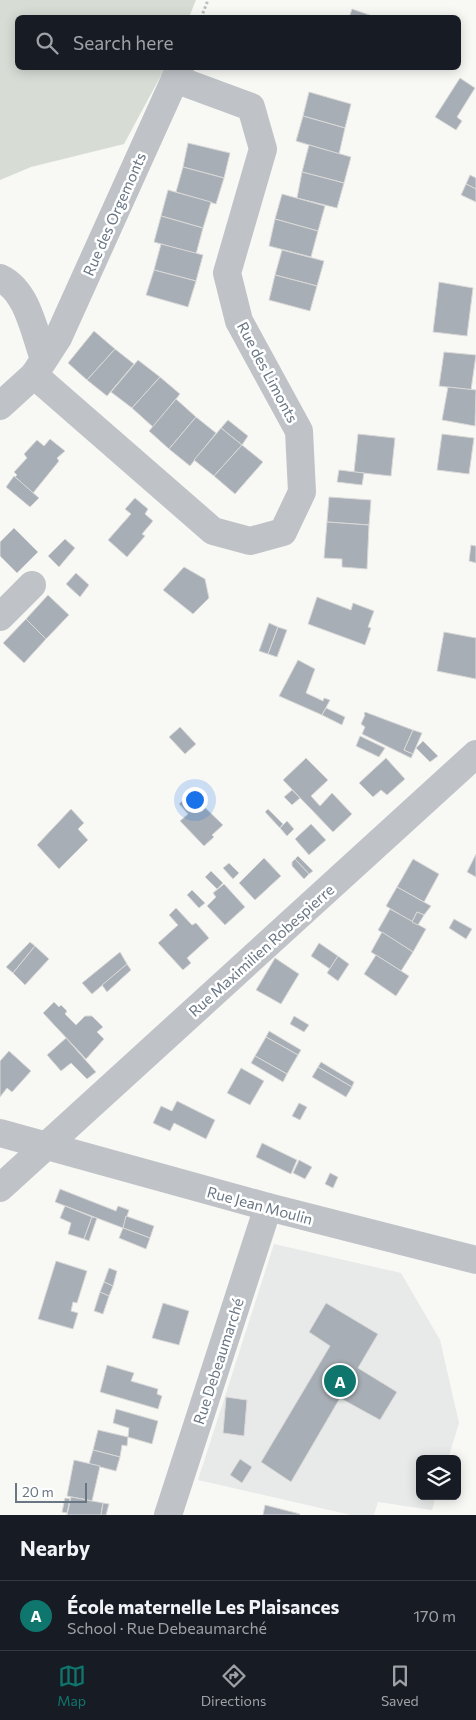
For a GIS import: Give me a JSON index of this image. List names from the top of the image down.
{
  "streets": {
    "street": [
      "Rue des Orgemonts",
      "Rue des Limonts",
      "Rue Maximilien Robespierre",
      "Rue Jean Moulin",
      "Rue Debeaumarché"
    ]
  },
  "crossings": [
    ["Rue des Orgemonts", "Rue des Limonts"],
    ["Rue Maximilien Robespierre", "Rue Jean Moulin"],
    ["Rue Jean Moulin", "Rue Debeaumarché"]
  ],
  "scale_bar": "20 m",
  "page": {
    "search": "Search here",
    "pins": "A",
    "scale": "20 m",
    "heading": "Nearby",
    "list": [
      {
        "mark": "A",
        "name": "École maternelle Les Plaisances",
        "note": "School · Rue Debeaumarché",
        "value": "170 m"
      }
    ],
    "nav": ["Map", "Directions", "Saved"]
  }
}
